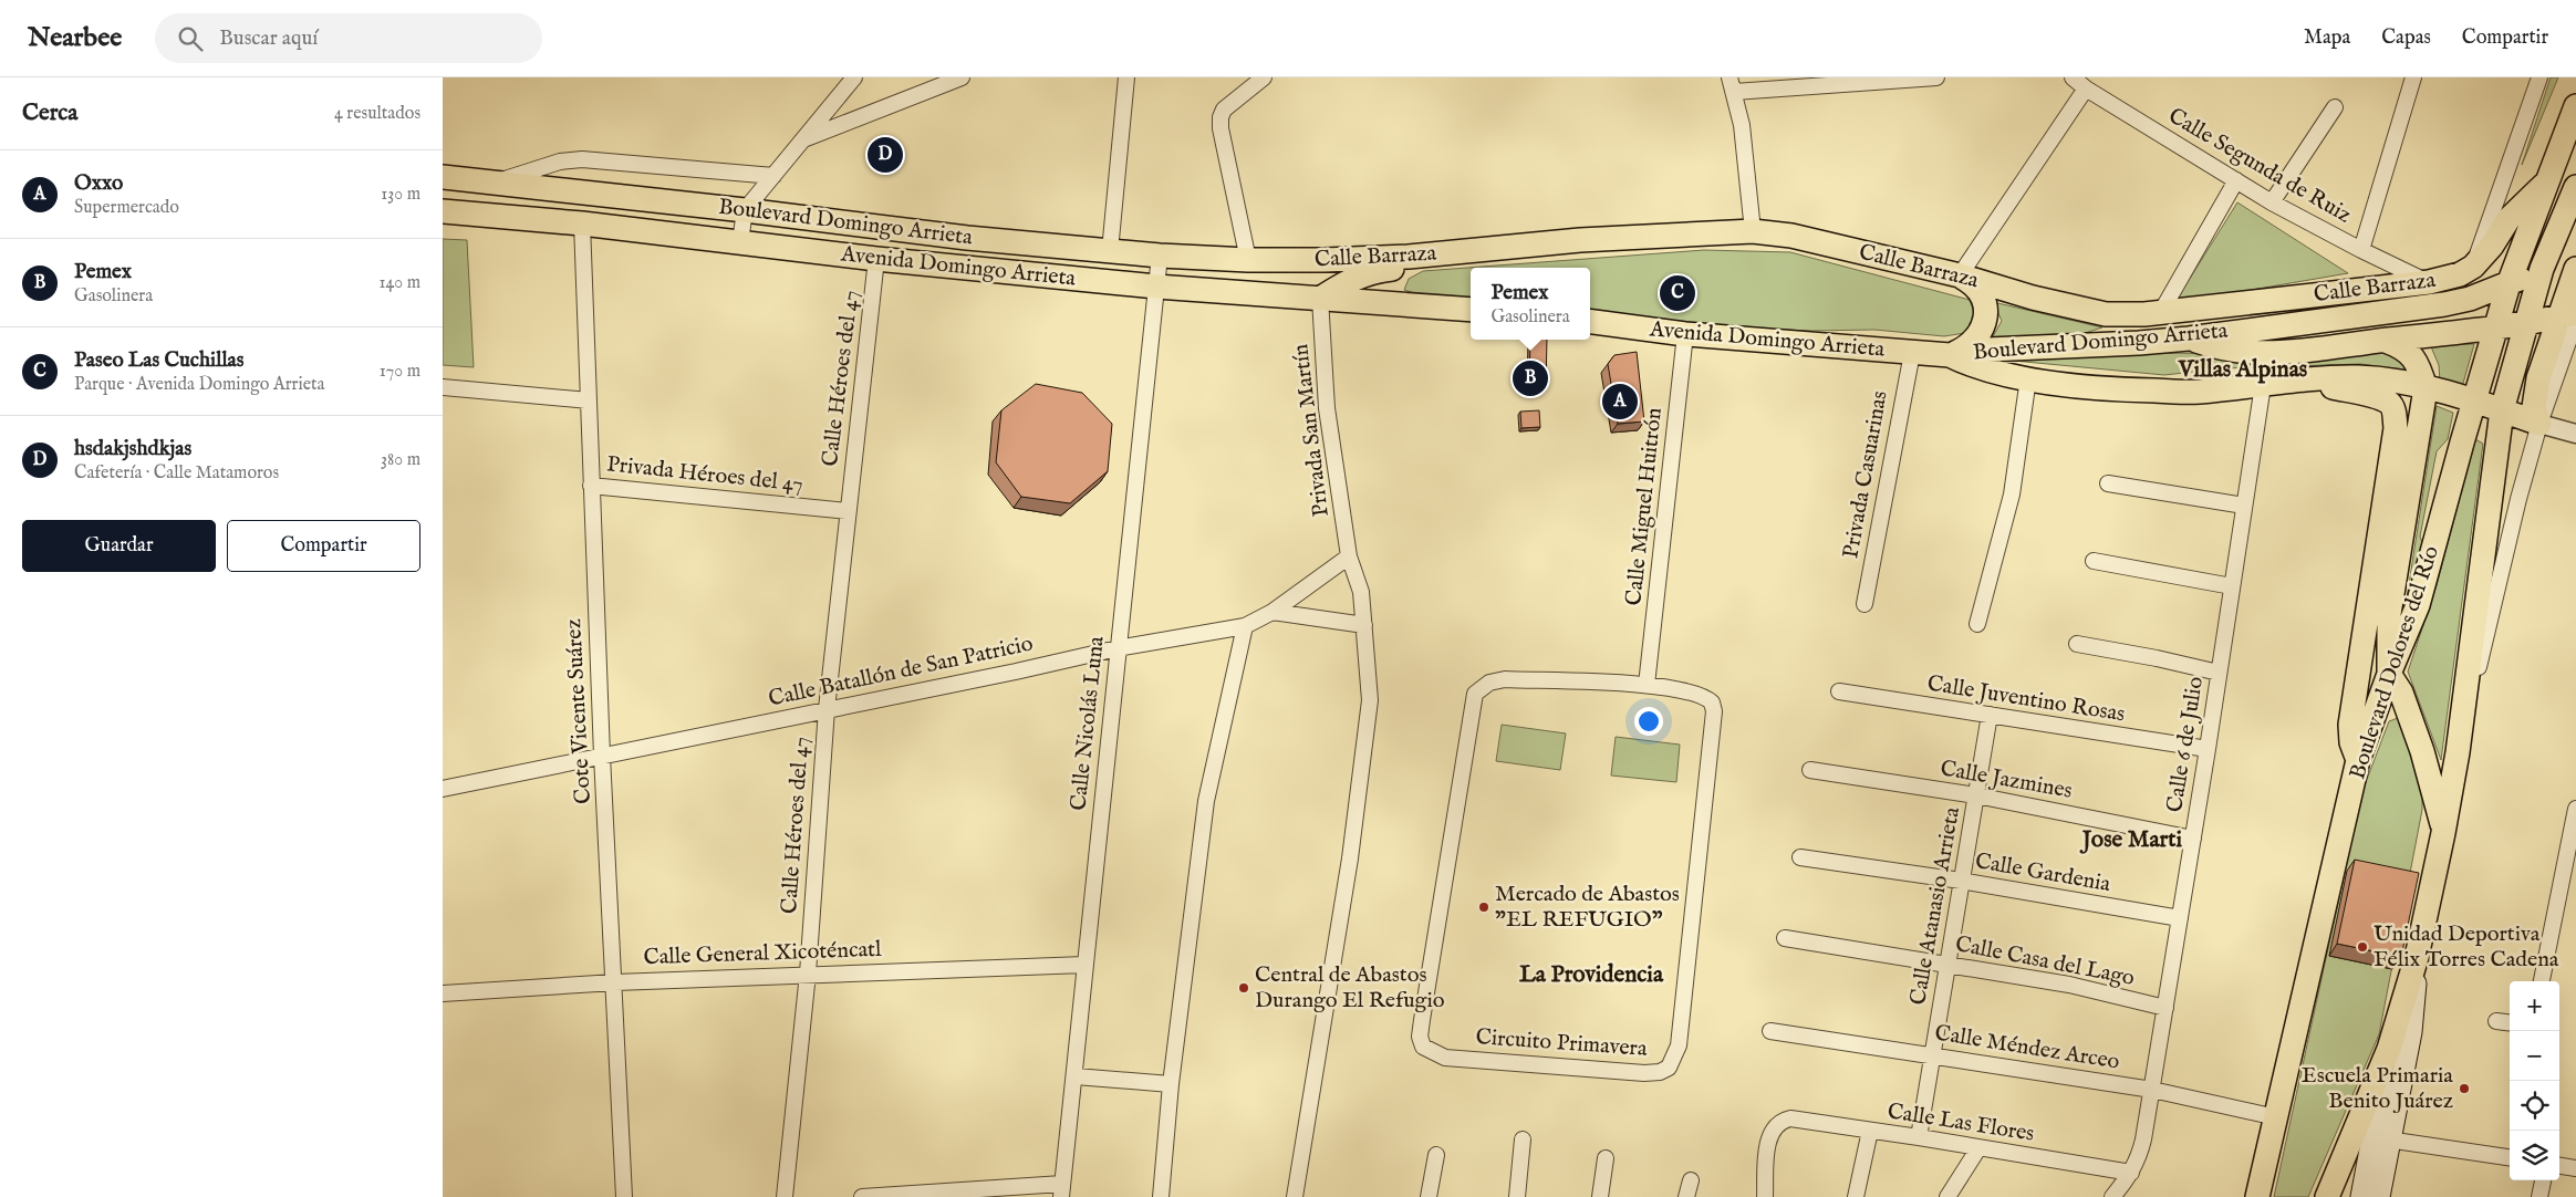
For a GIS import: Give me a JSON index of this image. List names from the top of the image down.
{
  "streets": {
    "main road": [
      "Boulevard Domingo Arrieta",
      "Calle Barraza",
      "Avenida Domingo Arrieta",
      "Boulevard Dolores del Río"
    ],
    "street": [
      "Calle Segunda de Ruiz",
      "Calle Héroes del 47",
      "Privada San Martín",
      "Privada Héroes del 47",
      "Privada Casuarinas",
      "Calle Miguel Huitrón",
      "Calle Batallón de San Patricio",
      "Calle Juventino Rosas",
      "Cote Vicente Suárez",
      "Calle Nicolás Luna",
      "Calle 6 de Julio",
      "Calle Jazmines",
      "Calle Gardenia",
      "Calle Atanasio Arrieta",
      "Calle General Xicoténcatl",
      "Calle Casa del Lago",
      "Circuito Primavera",
      "Calle Méndez Arceo",
      "Calle Las Flores"
    ]
  },
  "crossings": [
    ["Calle Segunda de Ruiz", "Calle Barraza"],
    ["Boulevard Domingo Arrieta", "Calle Barraza"],
    ["Boulevard Domingo Arrieta", "Avenida Domingo Arrieta"],
    ["Boulevard Domingo Arrieta", "Boulevard Dolores del Río"],
    ["Boulevard Domingo Arrieta", "Calle Nicolás Luna"],
    ["Calle Barraza", "Boulevard Dolores del Río"],
    ["Avenida Domingo Arrieta", "Calle Héroes del 47"],
    ["Avenida Domingo Arrieta", "Privada San Martín"],
    ["Avenida Domingo Arrieta", "Privada Casuarinas"],
    ["Avenida Domingo Arrieta", "Calle Miguel Huitrón"],
    ["Avenida Domingo Arrieta", "Cote Vicente Suárez"],
    ["Avenida Domingo Arrieta", "Calle Nicolás Luna"],
    ["Calle Héroes del 47", "Privada Héroes del 47"],
    ["Calle Héroes del 47", "Calle Batallón de San Patricio"],
    ["Calle Héroes del 47", "Calle General Xicoténcatl"],
    ["Privada San Martín", "Calle Batallón de San Patricio"],
    ["Privada Héroes del 47", "Cote Vicente Suárez"],
    ["Calle Miguel Huitrón", "Circuito Primavera"],
    ["Boulevard Dolores del Río", "Calle Méndez Arceo"],
    ["Calle Batallón de San Patricio", "Cote Vicente Suárez"],
    ["Calle Batallón de San Patricio", "Calle Nicolás Luna"],
    ["Calle Juventino Rosas", "Calle 6 de Julio"],
    ["Calle Juventino Rosas", "Calle Atanasio Arrieta"],
    ["Cote Vicente Suárez", "Calle General Xicoténcatl"],
    ["Calle Nicolás Luna", "Calle General Xicoténcatl"],
    ["Calle 6 de Julio", "Calle Jazmines"],
    ["Calle 6 de Julio", "Calle Gardenia"],
    ["Calle 6 de Julio", "Calle Casa del Lago"],
    ["Calle 6 de Julio", "Calle Méndez Arceo"],
    ["Calle 6 de Julio", "Calle Las Flores"],
    ["Calle Jazmines", "Calle Atanasio Arrieta"],
    ["Calle Gardenia", "Calle Atanasio Arrieta"],
    ["Calle Atanasio Arrieta", "Calle Casa del Lago"],
    ["Calle Atanasio Arrieta", "Calle Méndez Arceo"],
    ["Calle Atanasio Arrieta", "Calle Las Flores"]
  ],
  "districts": ["Villas Alpinas", "Jose Marti", "La Providencia"],
  "places": [
    "Mercado de Abastos \"EL REFUGIO\"",
    "Unidad Deportiva Félix Torres Cadena",
    "Central de Abastos Durango El Refugio",
    "Escuela Primaria Benito Juárez"
  ],
  "page": {
    "header": "Nearbee",
    "search": "Buscar aquí",
    "nav": ["Mapa", "Capas", "Compartir"],
    "heading": ["Cerca", "4 resultados"],
    "pins": [
      "D",
      "C",
      "B",
      "A"
    ],
    "list": [
      {
        "mark": "A",
        "name": "Oxxo",
        "note": "Supermercado",
        "value": "130 m"
      },
      {
        "mark": "B",
        "name": "Pemex",
        "note": "Gasolinera",
        "value": "140 m"
      },
      {
        "mark": "C",
        "name": "Paseo Las Cuchillas",
        "note": "Parque · Avenida Domingo Arrieta",
        "value": "170 m"
      },
      {
        "mark": "D",
        "name": "hsdakjshdkjas",
        "note": "Cafetería · Calle Matamoros",
        "value": "380 m"
      }
    ],
    "popup": ["Pemex", "Gasolinera"],
    "buttons": ["Guardar", "Compartir"],
    "map_buttons": ["+", "−"]
  }
}
